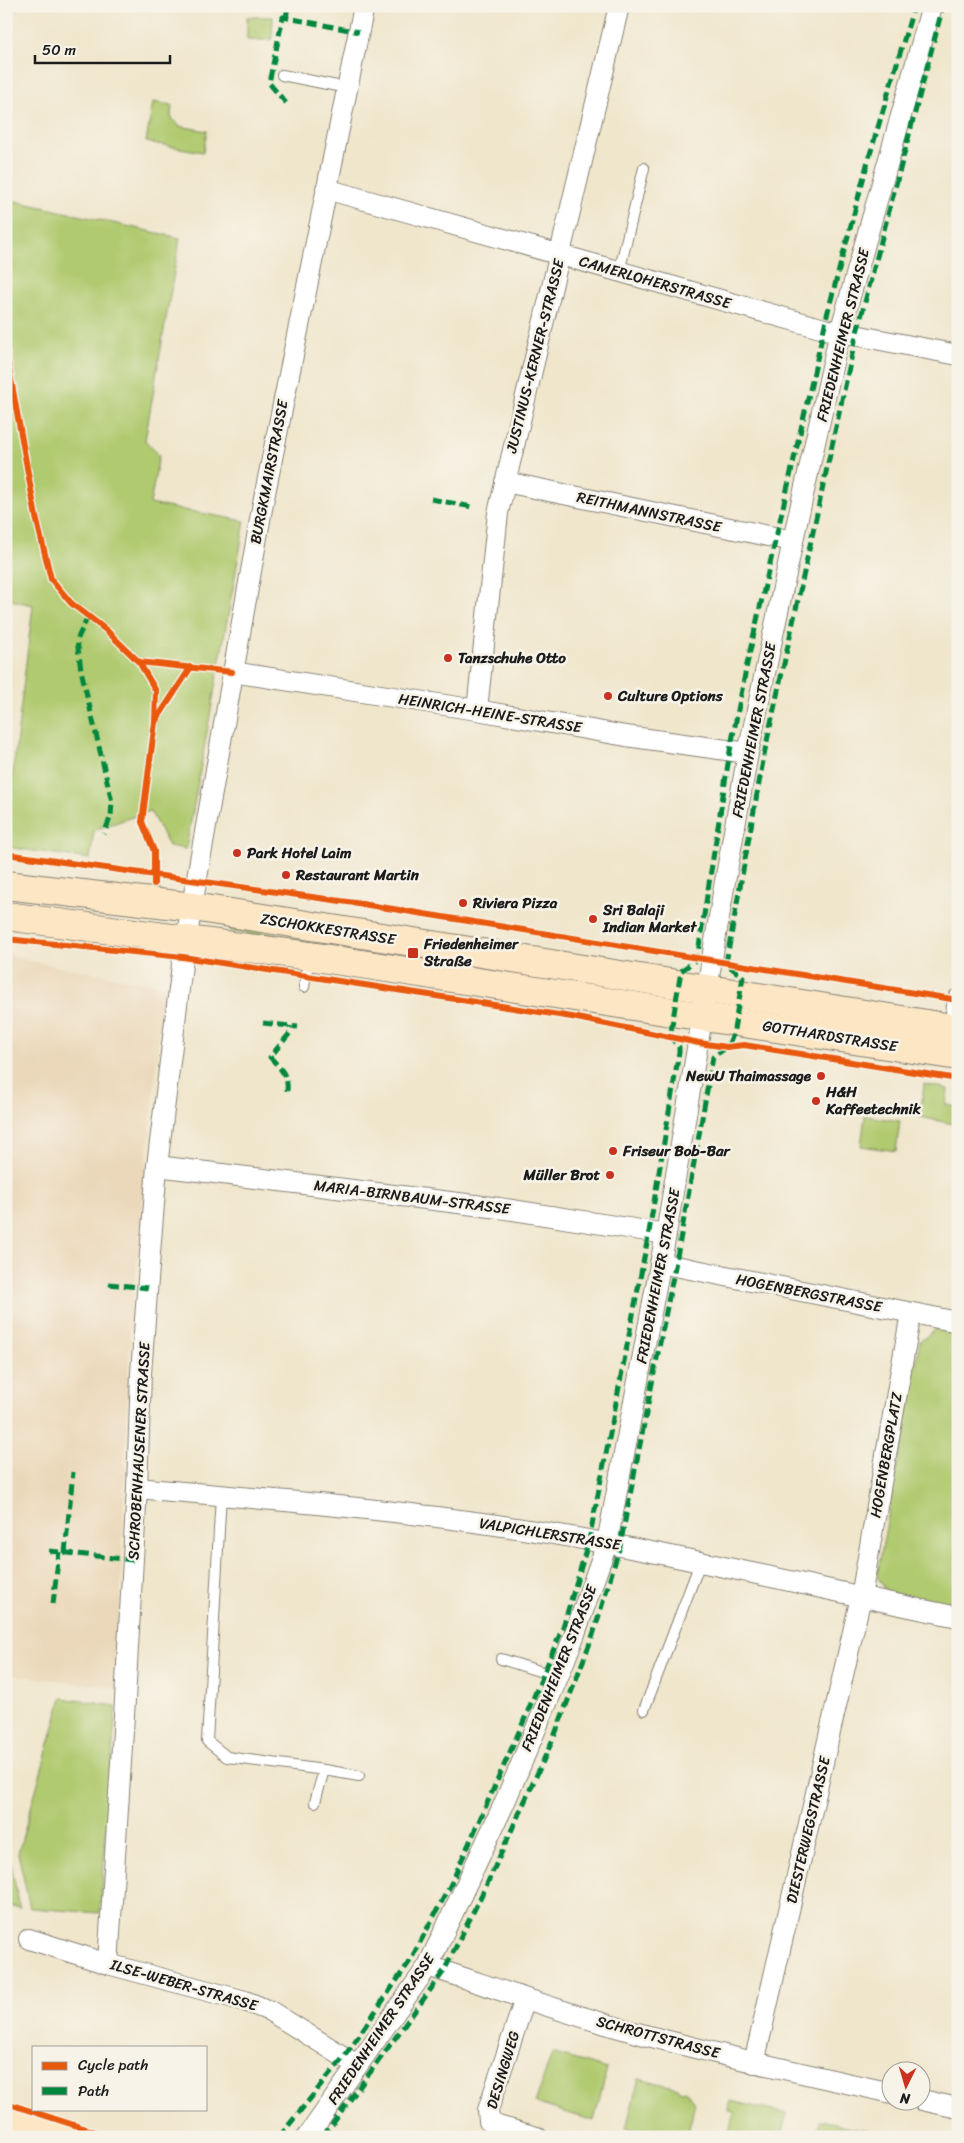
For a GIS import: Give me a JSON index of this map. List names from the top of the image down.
{
  "streets": {
    "main road": ["ZSCHOKKESTRASSE", "GOTTHARDSTRASSE"],
    "street": [
      "CAMERLOHERSTRASSE",
      "FRIEDENHEIMER STRASSE",
      "JUSTINUS-KERNER-STRASSE",
      "BURGKMAIRSTRASSE",
      "REITHMANNSTRASSE",
      "HEINRICH-HEINE-STRASSE",
      "MARIA-BIRNBAUM-STRASSE",
      "HOGENBERGSTRASSE",
      "SCHROBENHAUSENER STRASSE",
      "HOGENBERGPLATZ",
      "VALPICHLERSTRASSE",
      "DIESTERWEGSTRASSE",
      "ILSE-WEBER-STRASSE",
      "SCHROTTSTRASSE",
      "DESINGWEG"
    ]
  },
  "crossings": [
    ["CAMERLOHERSTRASSE", "FRIEDENHEIMER STRASSE"],
    ["CAMERLOHERSTRASSE", "JUSTINUS-KERNER-STRASSE"],
    ["CAMERLOHERSTRASSE", "BURGKMAIRSTRASSE"],
    ["FRIEDENHEIMER STRASSE", "REITHMANNSTRASSE"],
    ["FRIEDENHEIMER STRASSE", "HEINRICH-HEINE-STRASSE"],
    ["FRIEDENHEIMER STRASSE", "ZSCHOKKESTRASSE"],
    ["FRIEDENHEIMER STRASSE", "GOTTHARDSTRASSE"],
    ["FRIEDENHEIMER STRASSE", "MARIA-BIRNBAUM-STRASSE"],
    ["FRIEDENHEIMER STRASSE", "HOGENBERGSTRASSE"],
    ["FRIEDENHEIMER STRASSE", "VALPICHLERSTRASSE"],
    ["FRIEDENHEIMER STRASSE", "ILSE-WEBER-STRASSE"],
    ["FRIEDENHEIMER STRASSE", "SCHROTTSTRASSE"],
    ["JUSTINUS-KERNER-STRASSE", "REITHMANNSTRASSE"],
    ["JUSTINUS-KERNER-STRASSE", "HEINRICH-HEINE-STRASSE"],
    ["BURGKMAIRSTRASSE", "HEINRICH-HEINE-STRASSE"],
    ["BURGKMAIRSTRASSE", "ZSCHOKKESTRASSE"],
    ["BURGKMAIRSTRASSE", "SCHROBENHAUSENER STRASSE"],
    ["ZSCHOKKESTRASSE", "GOTTHARDSTRASSE"],
    ["ZSCHOKKESTRASSE", "SCHROBENHAUSENER STRASSE"],
    ["MARIA-BIRNBAUM-STRASSE", "SCHROBENHAUSENER STRASSE"],
    ["HOGENBERGSTRASSE", "HOGENBERGPLATZ"],
    ["SCHROBENHAUSENER STRASSE", "VALPICHLERSTRASSE"],
    ["SCHROBENHAUSENER STRASSE", "ILSE-WEBER-STRASSE"],
    ["HOGENBERGPLATZ", "VALPICHLERSTRASSE"],
    ["HOGENBERGPLATZ", "DIESTERWEGSTRASSE"],
    ["VALPICHLERSTRASSE", "DIESTERWEGSTRASSE"],
    ["DIESTERWEGSTRASSE", "SCHROTTSTRASSE"],
    ["SCHROTTSTRASSE", "DESINGWEG"]
  ],
  "places": {
    "other": [
      "Tanzschuhe Otto",
      "Culture Options",
      "Park Hotel Laim",
      "Restaurant Martin",
      "Riviera Pizza",
      "Sri Balaji Indian Market",
      "NewU Thaimassage",
      "H&H Kaffeetechnik",
      "Friseur Bob-Bar",
      "Müller Brot"
    ],
    "transit": ["Friedenheimer Straße"]
  },
  "legend": ["Cycle path", "Path"],
  "scale_bar": "50 m",
  "north": "bottom"
}
